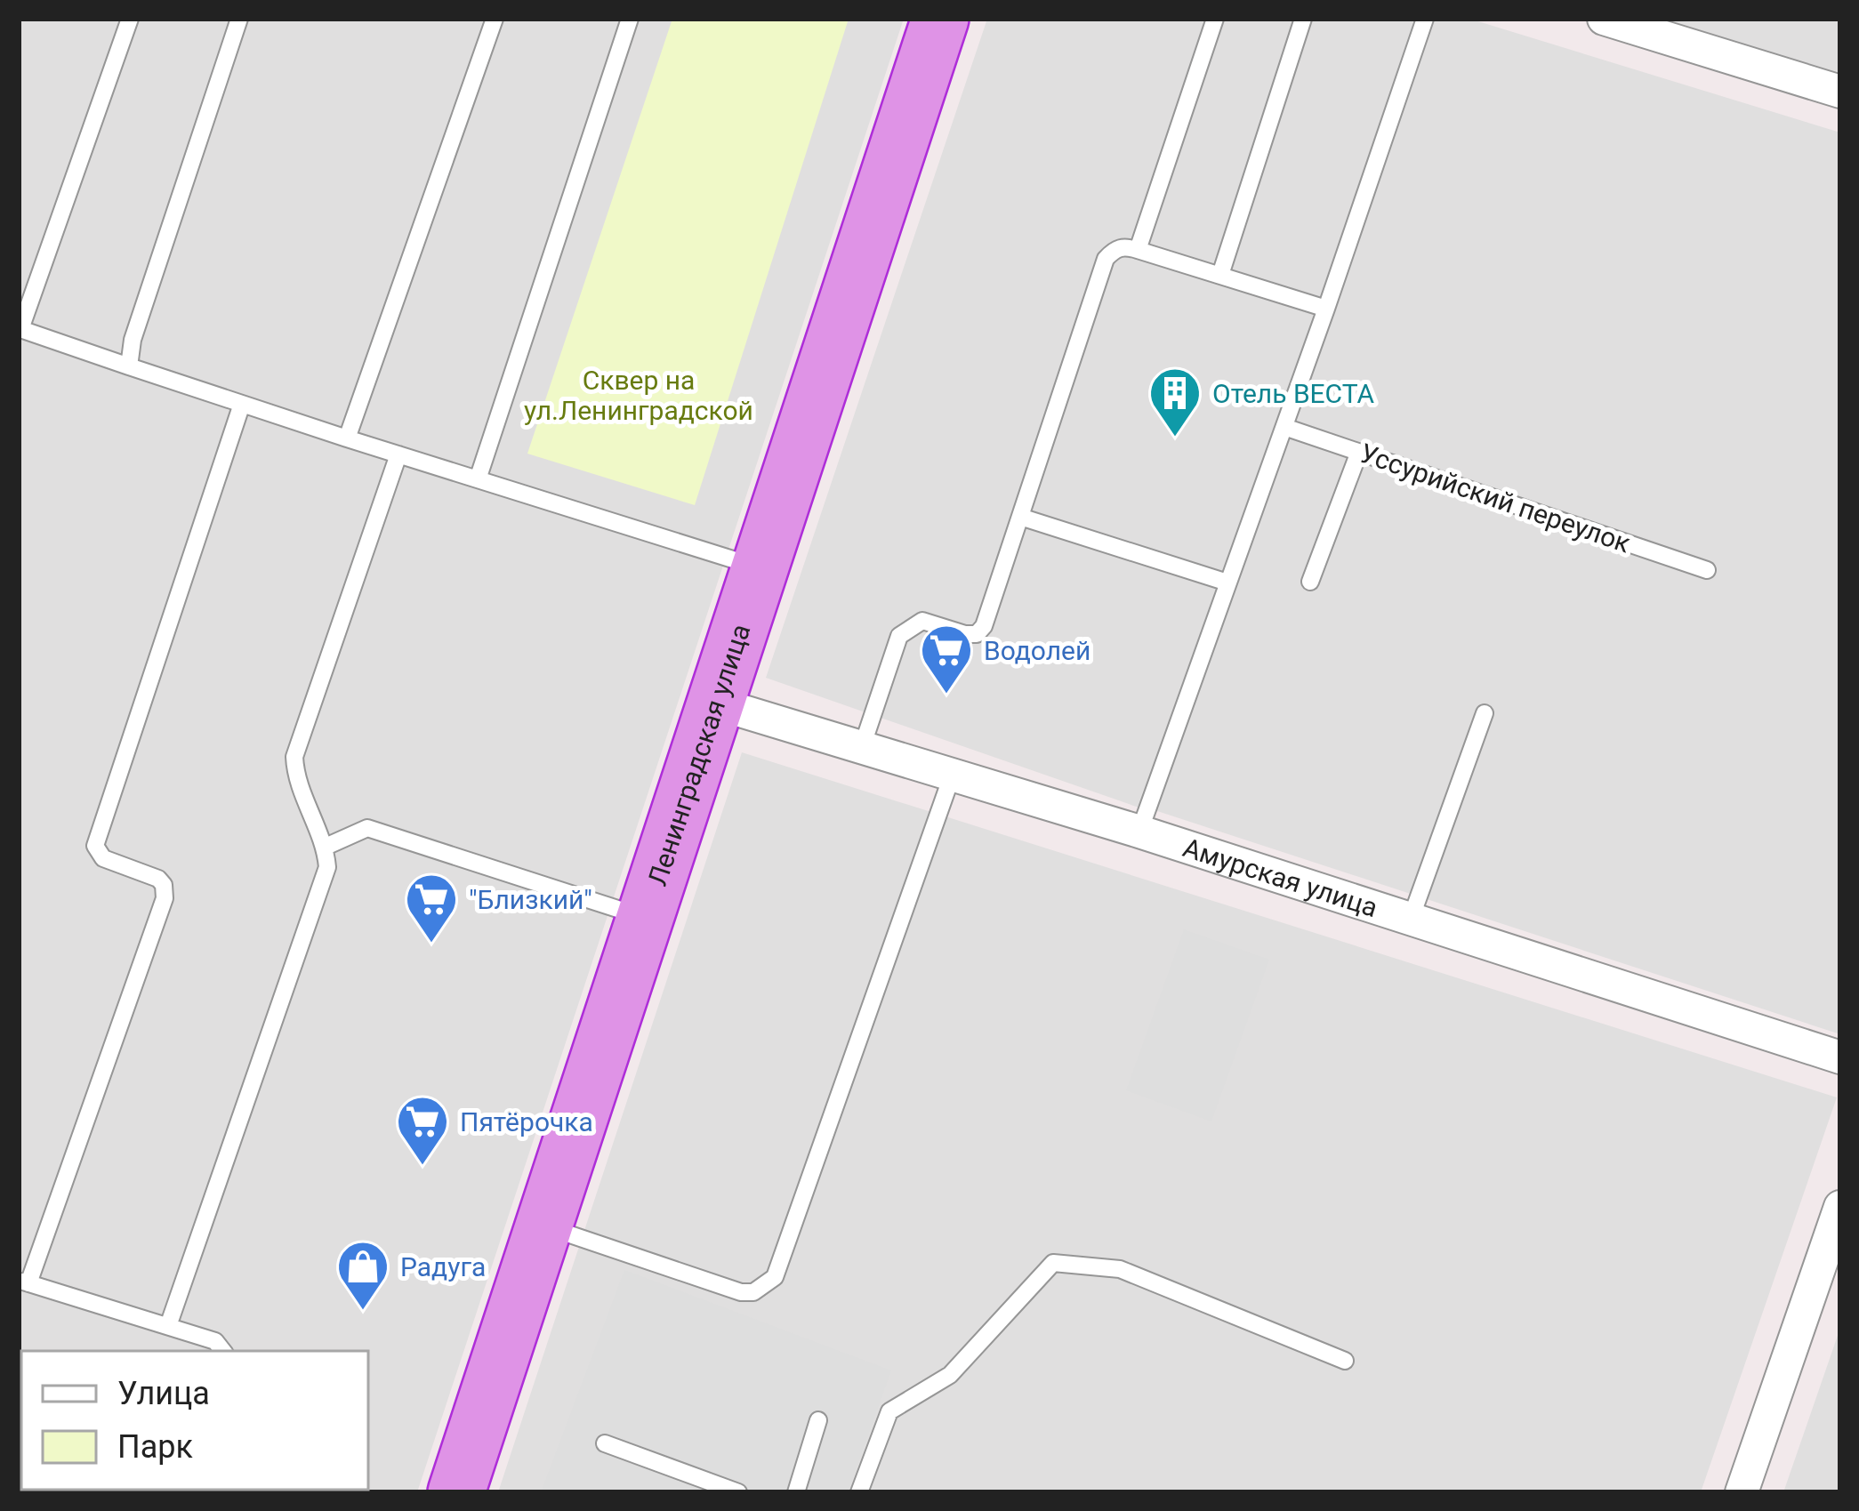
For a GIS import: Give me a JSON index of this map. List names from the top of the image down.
{
  "streets": {
    "highway": ["Ленинградская улица"],
    "street": ["Амурская улица"],
    "lane": ["Уссурийский переулок"]
  },
  "crossings": [
    ["Ленинградская улица", "Амурская улица"]
  ],
  "parks": ["Сквер на ул.Ленинградской"],
  "places": {
    "building": ["Отель ВЕСТА"],
    "supermarket": ["Водолей", "\"Близкий\"", "Пятёрочка"],
    "shop": ["Радуга"]
  },
  "legend": ["Улица", "Парк"]
}
